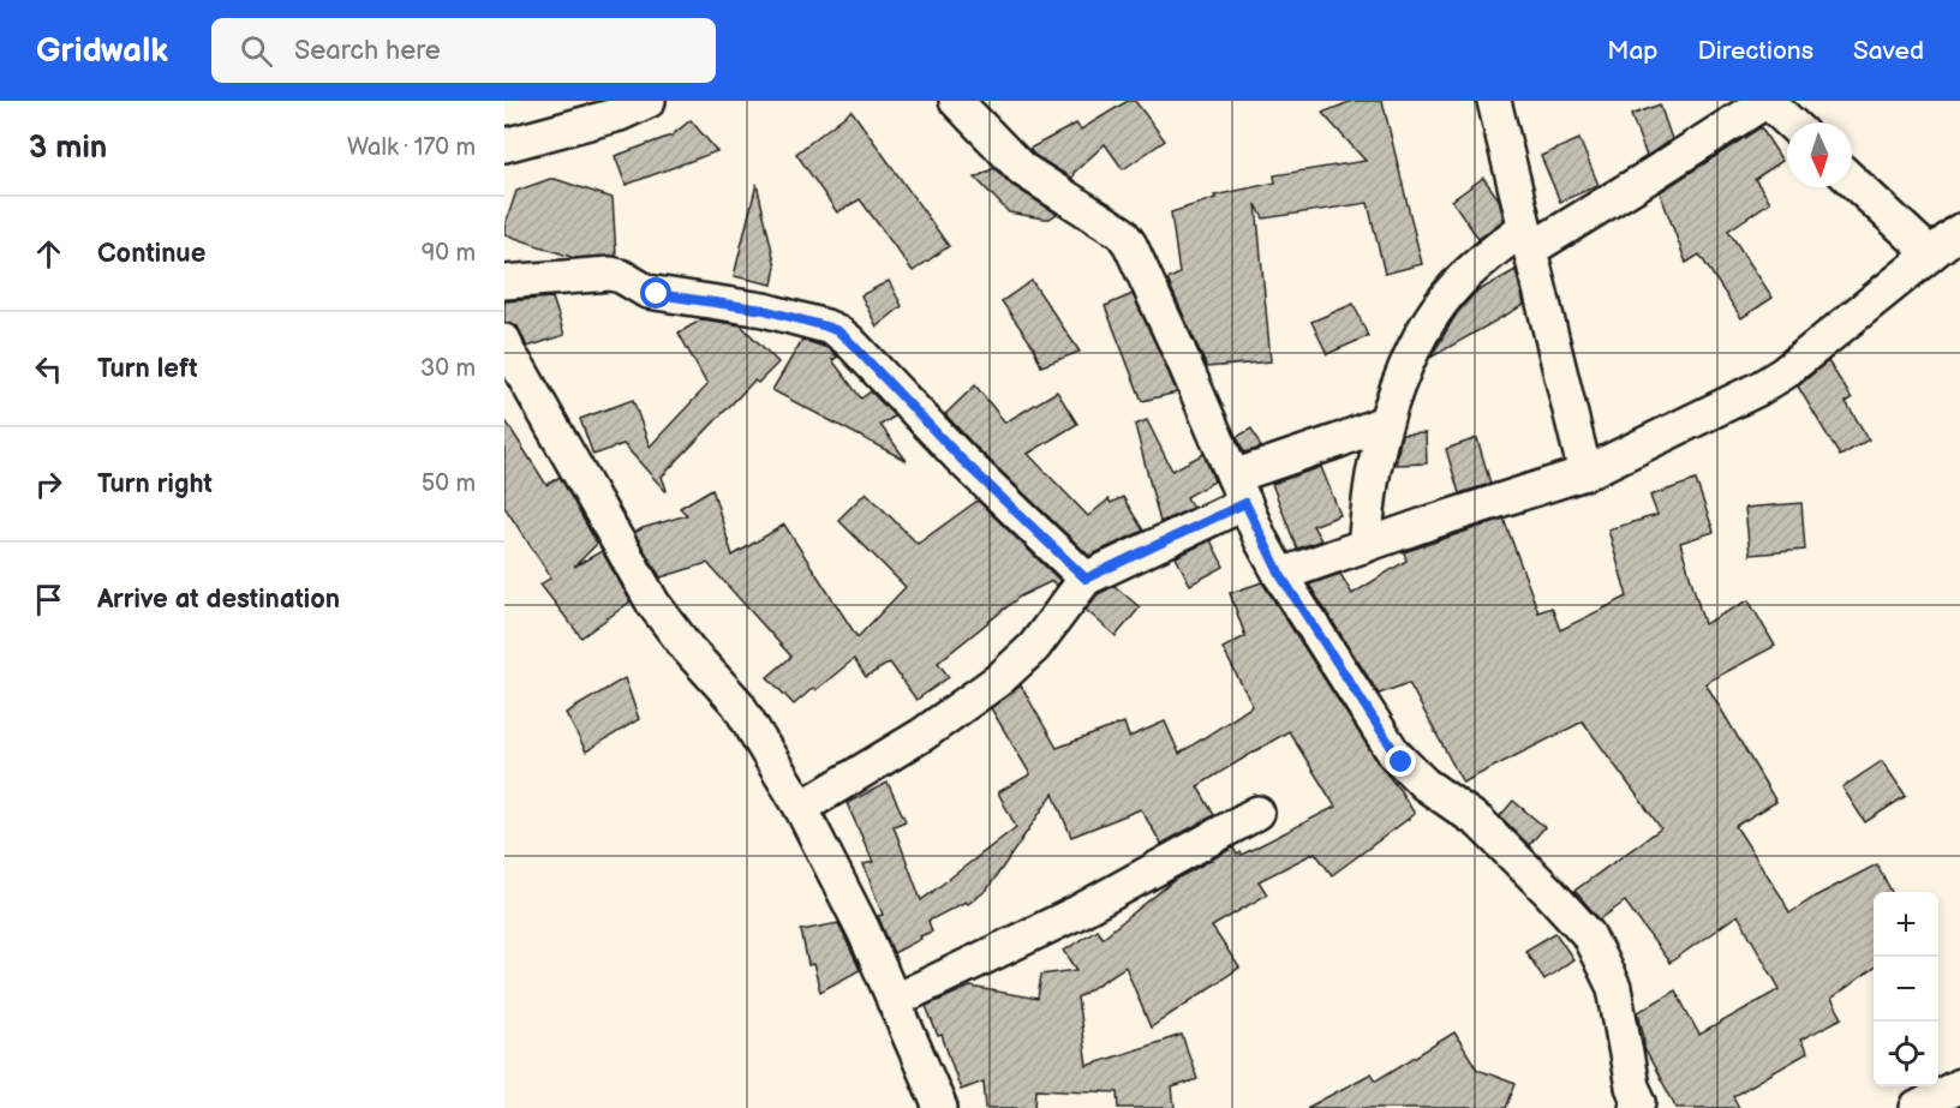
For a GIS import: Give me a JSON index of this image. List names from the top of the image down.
{
  "north": "bottom",
  "page": {
    "header": "Gridwalk",
    "search": "Search here",
    "nav": ["Map", "Directions", "Saved"],
    "heading": ["3 min", "Walk · 170 m"],
    "list": [
      ["Continue", "90 m"],
      ["Turn left", "30 m"],
      ["Turn right", "50 m"],
      "Arrive at destination"
    ],
    "map_buttons": ["+", "−"]
  }
}
